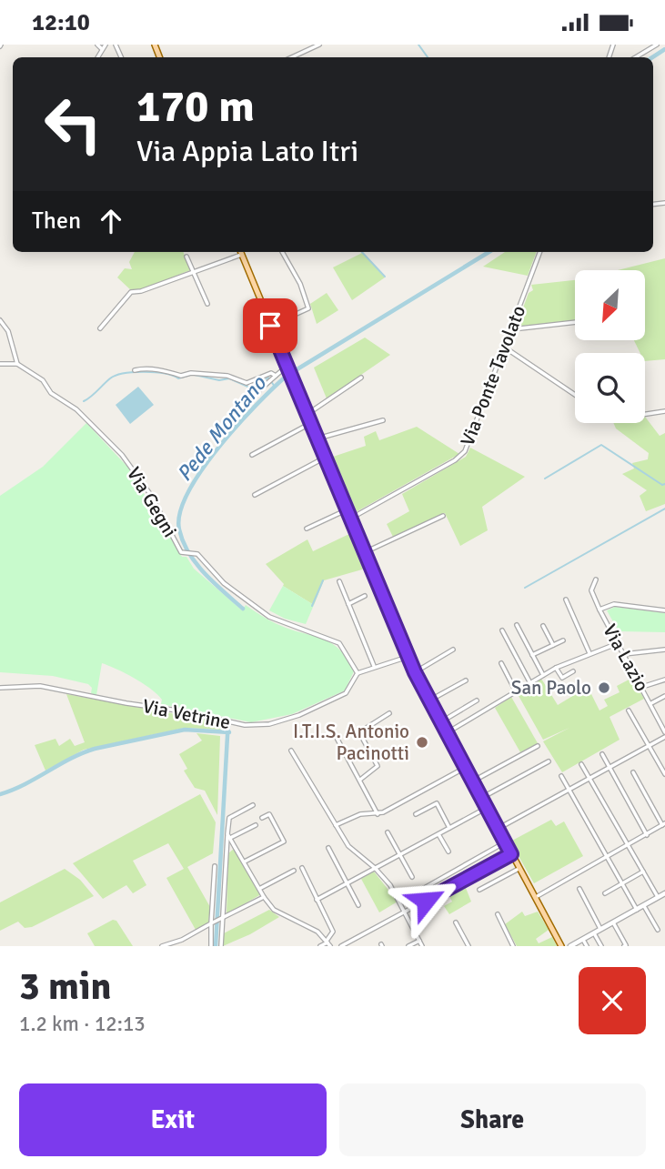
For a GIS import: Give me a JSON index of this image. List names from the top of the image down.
{
  "streets": {
    "street": [
      "Via Ponte Tavolato",
      "Via Gegni",
      "Via Lazio",
      "Via Vetrine"
    ]
  },
  "crossings": [
    ["Via Gegni", "Via Vetrine"]
  ],
  "water": ["Pede Montano"],
  "places": ["San Paolo", "I.T.I.S. Antonio Pacinotti"],
  "north": "bottom left",
  "page": {
    "status": "12:10",
    "turn": ["170 m", "Via Appia Lato Itri"],
    "then": "Then",
    "heading": ["3 min", "1.2 km · 12:13"],
    "buttons": ["Exit", "Share"]
  }
}
